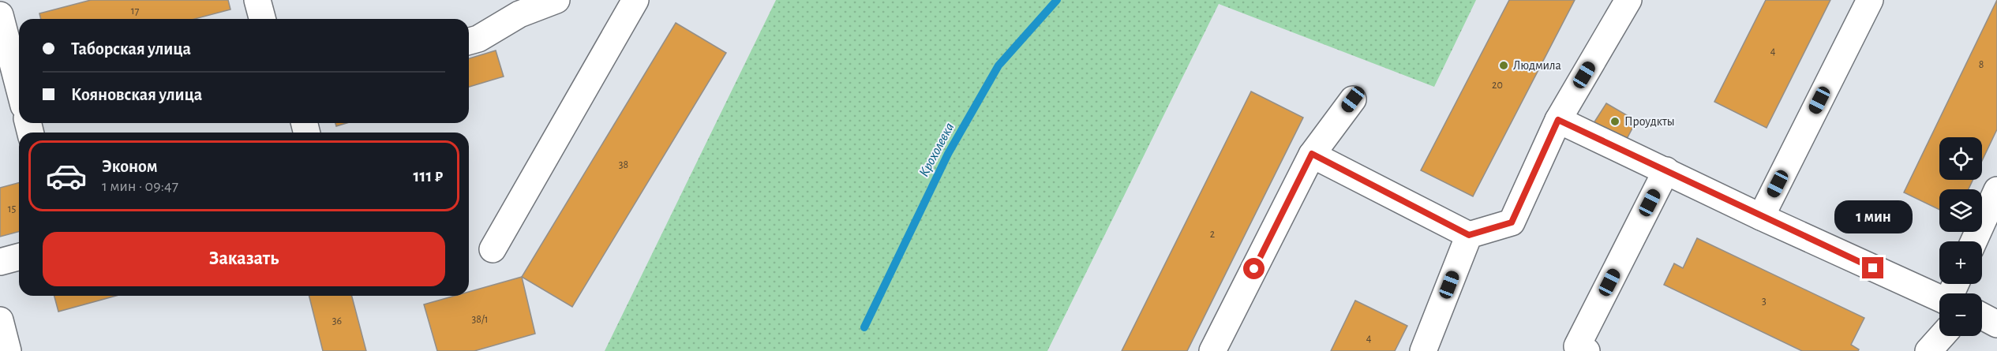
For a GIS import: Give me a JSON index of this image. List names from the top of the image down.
{
  "water": ["Крохолевка"],
  "places": ["Людмила", "Проудкты"],
  "house_numbers": [
    "17",
    "4",
    "8",
    "20",
    "38",
    "15",
    "2",
    "3",
    "38/1",
    "36",
    "4"
  ],
  "page": {
    "banner": ["Таборская улица", "Кояновская улица"],
    "map_buttons": ["+", "−"],
    "list": [
      {
        "name": "Эконом",
        "note": "1 мин · 09:47",
        "value": "111 ₽"
      }
    ],
    "bubble": "1 мин",
    "buttons": "Заказать"
  }
}
